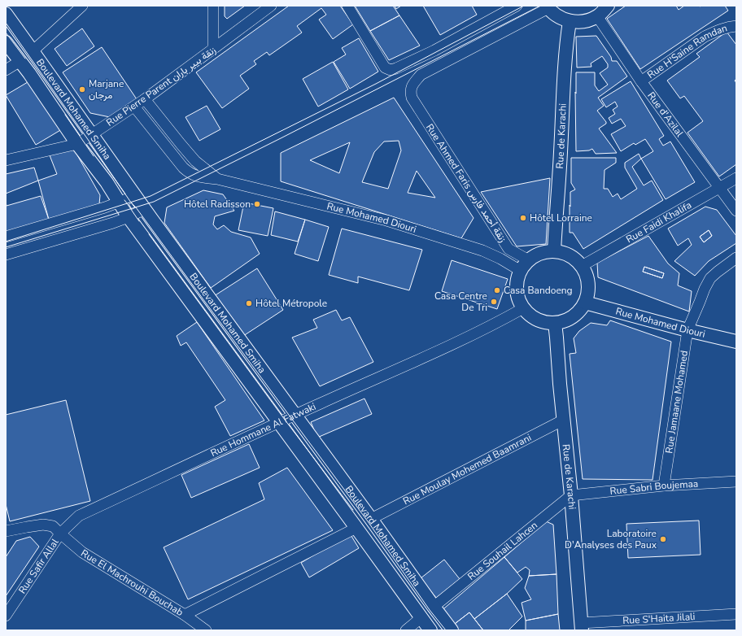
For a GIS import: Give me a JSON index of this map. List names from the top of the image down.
{
  "streets": {
    "street": [
      "Rue H'Saine Ramdan",
      "Rue Pierre Parent زنقة بيير باران",
      "Boulevard Mohamed Smiha",
      "Rue d'Azilal",
      "Rue de Karachi",
      "Rue Ahmed Faris زنقة أحمد فارس",
      "Rue Mohamed Diouri",
      "Rue Faidi Khalifa",
      "Rue Jamaane Mohamed",
      "Rue Hommane Al Fatwaki",
      "Rue Moulay Mohemed Baamrani",
      "Rue Sabri Boujemaa",
      "Rue Souhail Lahcen",
      "Rue Safir Allal",
      "Rue El Machrouhi Bouchab",
      "Rue S'Haita Jilali"
    ]
  },
  "crossings": [
    ["Rue H'Saine Ramdan", "Rue d'Azilal"],
    ["Rue Pierre Parent زنقة بيير باران", "Boulevard Mohamed Smiha"],
    ["Rue Pierre Parent زنقة بيير باران", "Rue Mohamed Diouri"],
    ["Boulevard Mohamed Smiha", "Rue Hommane Al Fatwaki"],
    ["Boulevard Mohamed Smiha", "Rue Moulay Mohemed Baamrani"],
    ["Boulevard Mohamed Smiha", "Rue Souhail Lahcen"],
    ["Rue d'Azilal", "Rue Faidi Khalifa"],
    ["Rue de Karachi", "Rue Ahmed Faris زنقة أحمد فارس"],
    ["Rue de Karachi", "Rue Mohamed Diouri"],
    ["Rue de Karachi", "Rue Faidi Khalifa"],
    ["Rue de Karachi", "Rue Hommane Al Fatwaki"],
    ["Rue de Karachi", "Rue Moulay Mohemed Baamrani"],
    ["Rue de Karachi", "Rue Sabri Boujemaa"],
    ["Rue de Karachi", "Rue Souhail Lahcen"],
    ["Rue de Karachi", "Rue S'Haita Jilali"],
    ["Rue Ahmed Faris زنقة أحمد فارس", "Rue Mohamed Diouri"],
    ["Rue Ahmed Faris زنقة أحمد فارس", "Rue Faidi Khalifa"],
    ["Rue Ahmed Faris زنقة أحمد فارس", "Rue Hommane Al Fatwaki"],
    ["Rue Mohamed Diouri", "Rue Faidi Khalifa"],
    ["Rue Mohamed Diouri", "Rue Jamaane Mohamed"],
    ["Rue Mohamed Diouri", "Rue Hommane Al Fatwaki"],
    ["Rue Faidi Khalifa", "Rue Hommane Al Fatwaki"],
    ["Rue Jamaane Mohamed", "Rue Sabri Boujemaa"],
    ["Rue Hommane Al Fatwaki", "Rue Safir Allal"],
    ["Rue Hommane Al Fatwaki", "Rue El Machrouhi Bouchab"],
    ["Rue Sabri Boujemaa", "Rue Souhail Lahcen"],
    ["Rue Safir Allal", "Rue El Machrouhi Bouchab"]
  ],
  "places": [
    "Marjane مرجان",
    "Hôtel Radisson",
    "Hôtel Lorraine",
    "Casa Bandoeng",
    "Casa Centre De Tri",
    "Hôtel Métropole",
    "Laboratoire D'Analyses des Paux"
  ]
}
